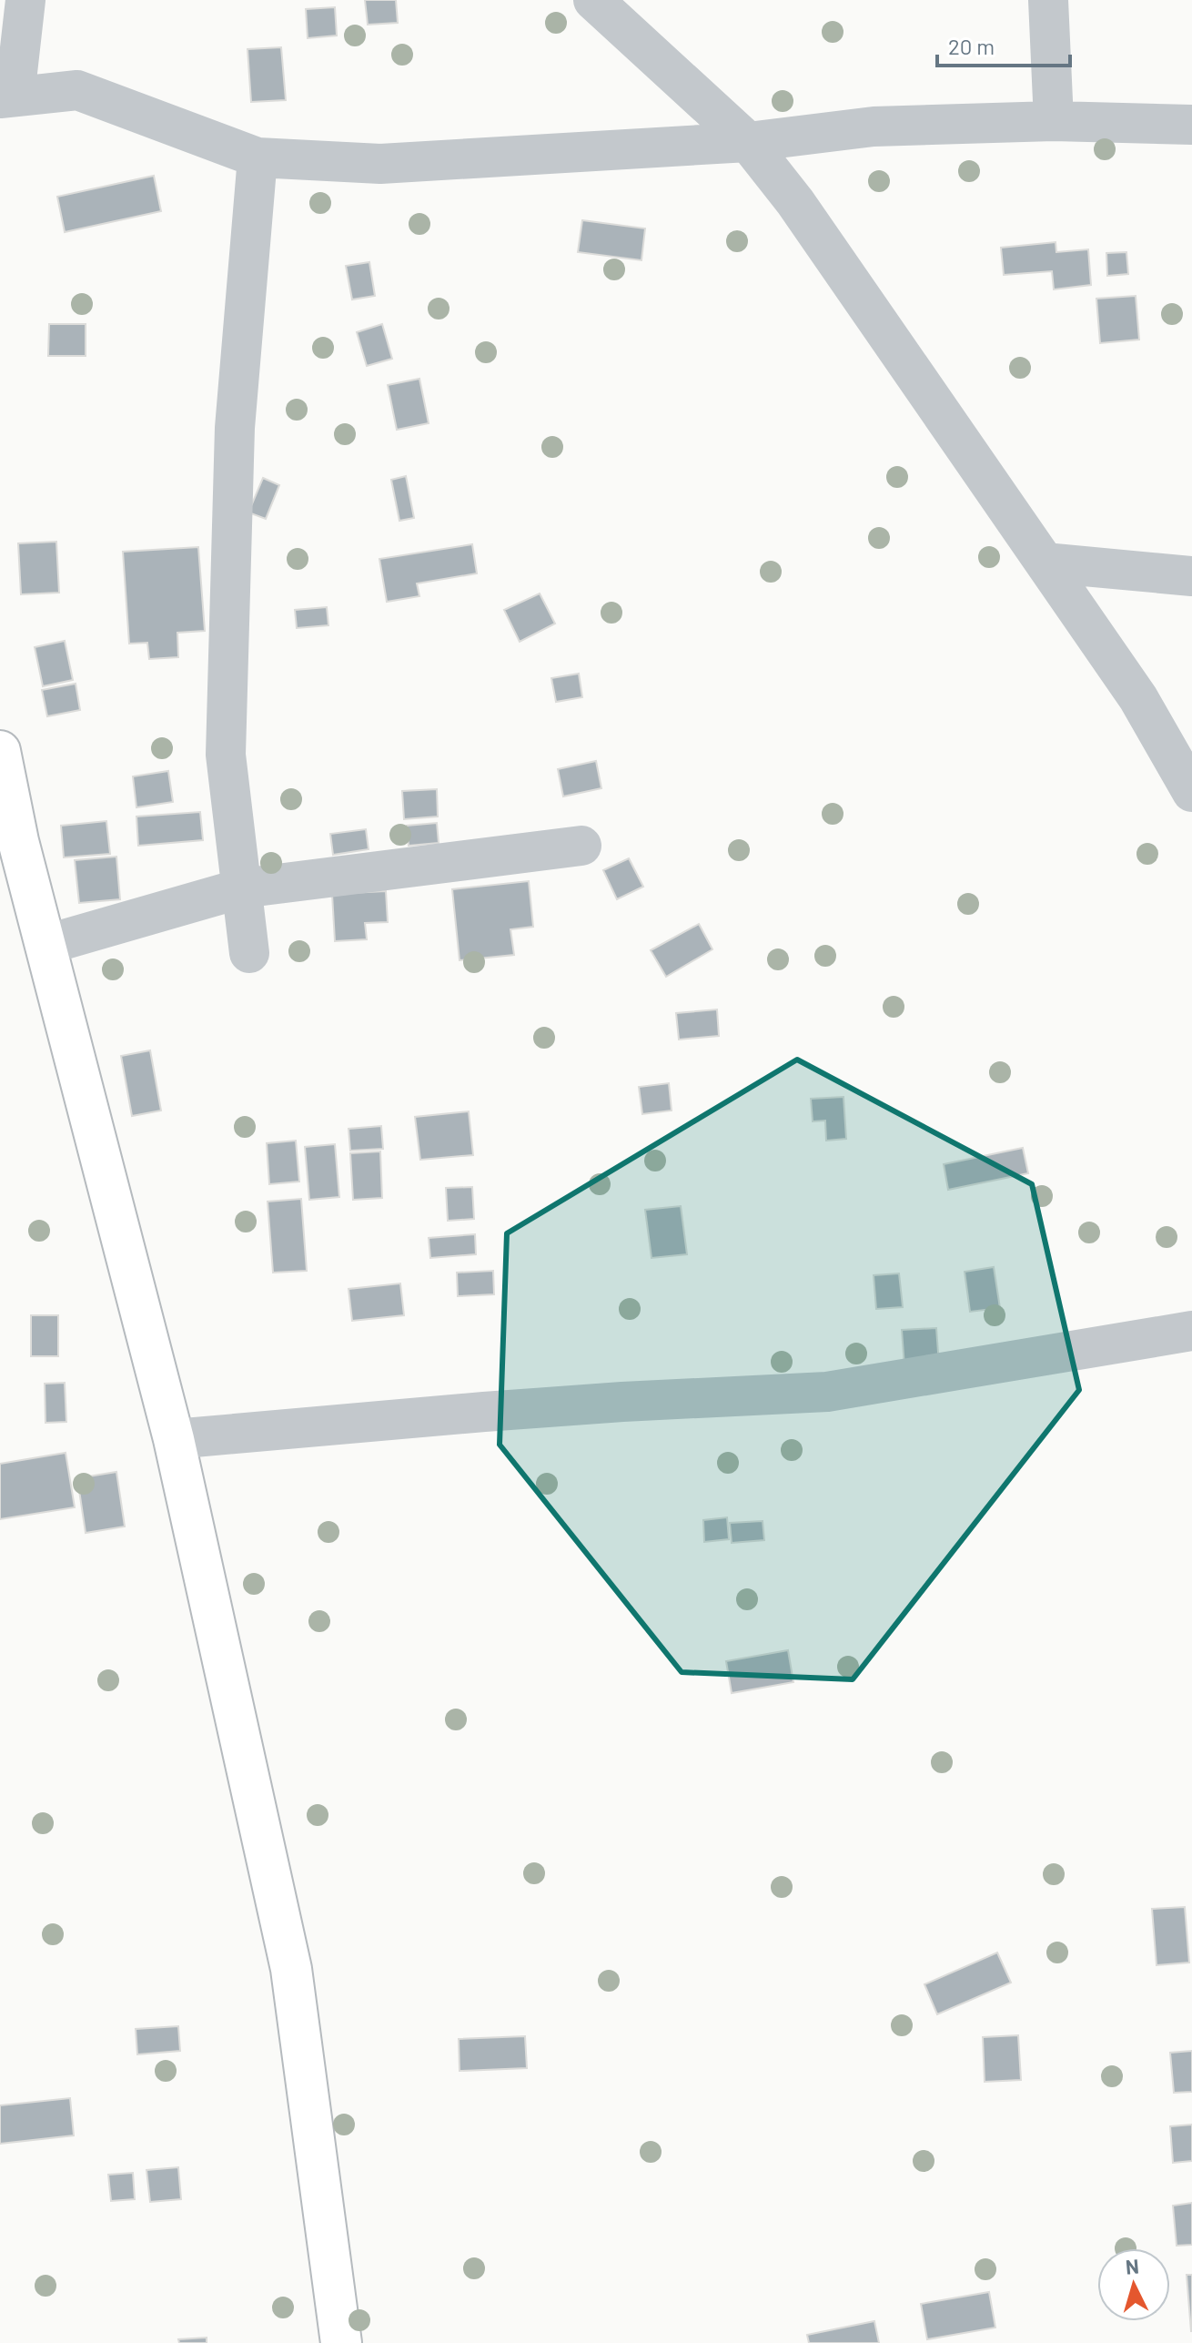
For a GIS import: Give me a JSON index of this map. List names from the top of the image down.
{
  "scale_bar": "20 m",
  "north": "top"
}
